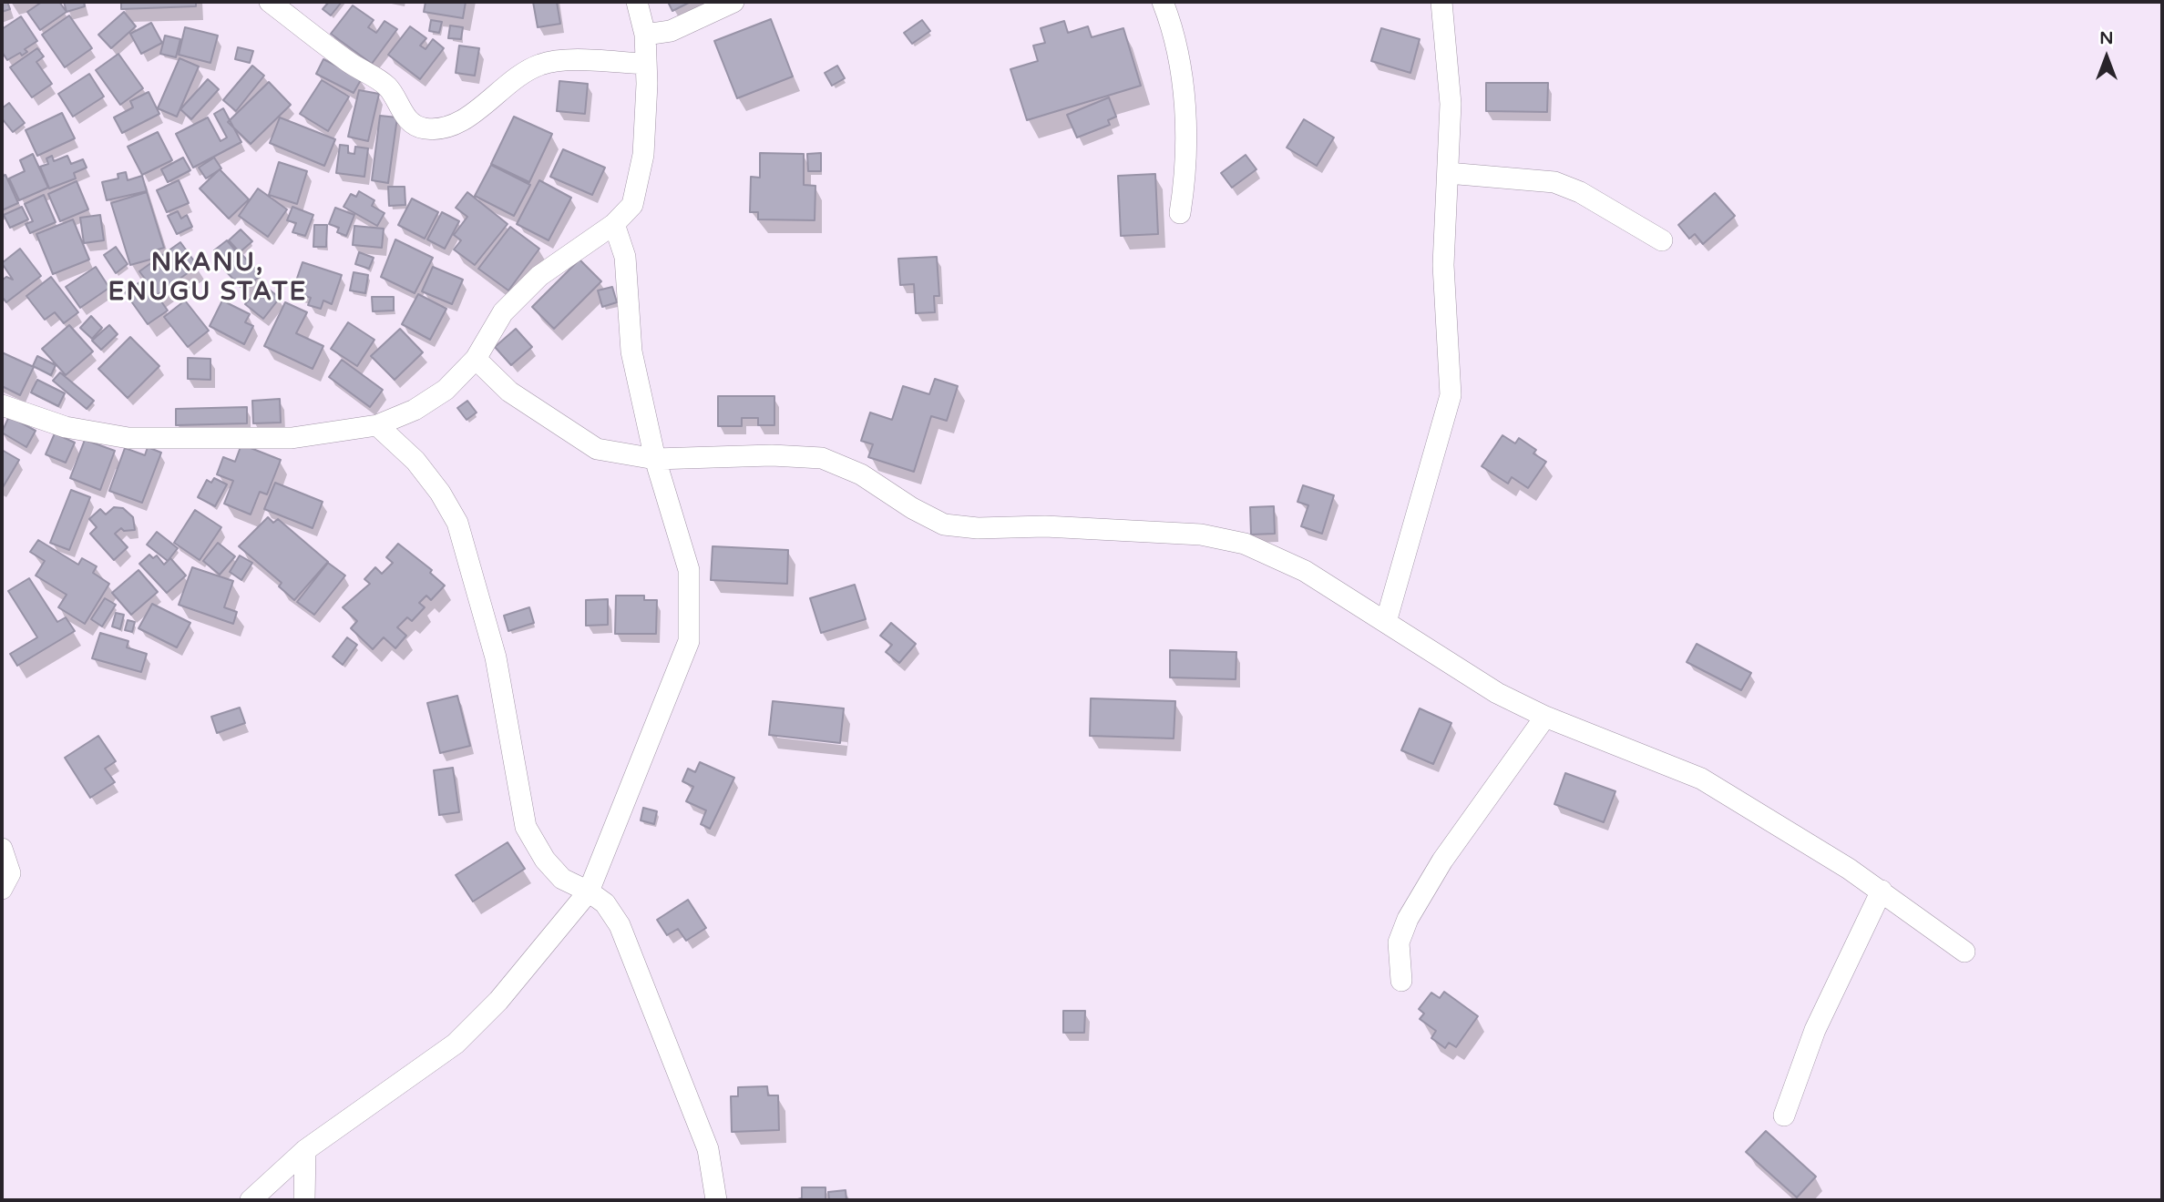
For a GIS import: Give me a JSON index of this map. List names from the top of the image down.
{
  "districts": ["NKANU, ENUGU STATE"],
  "north": "top"
}
